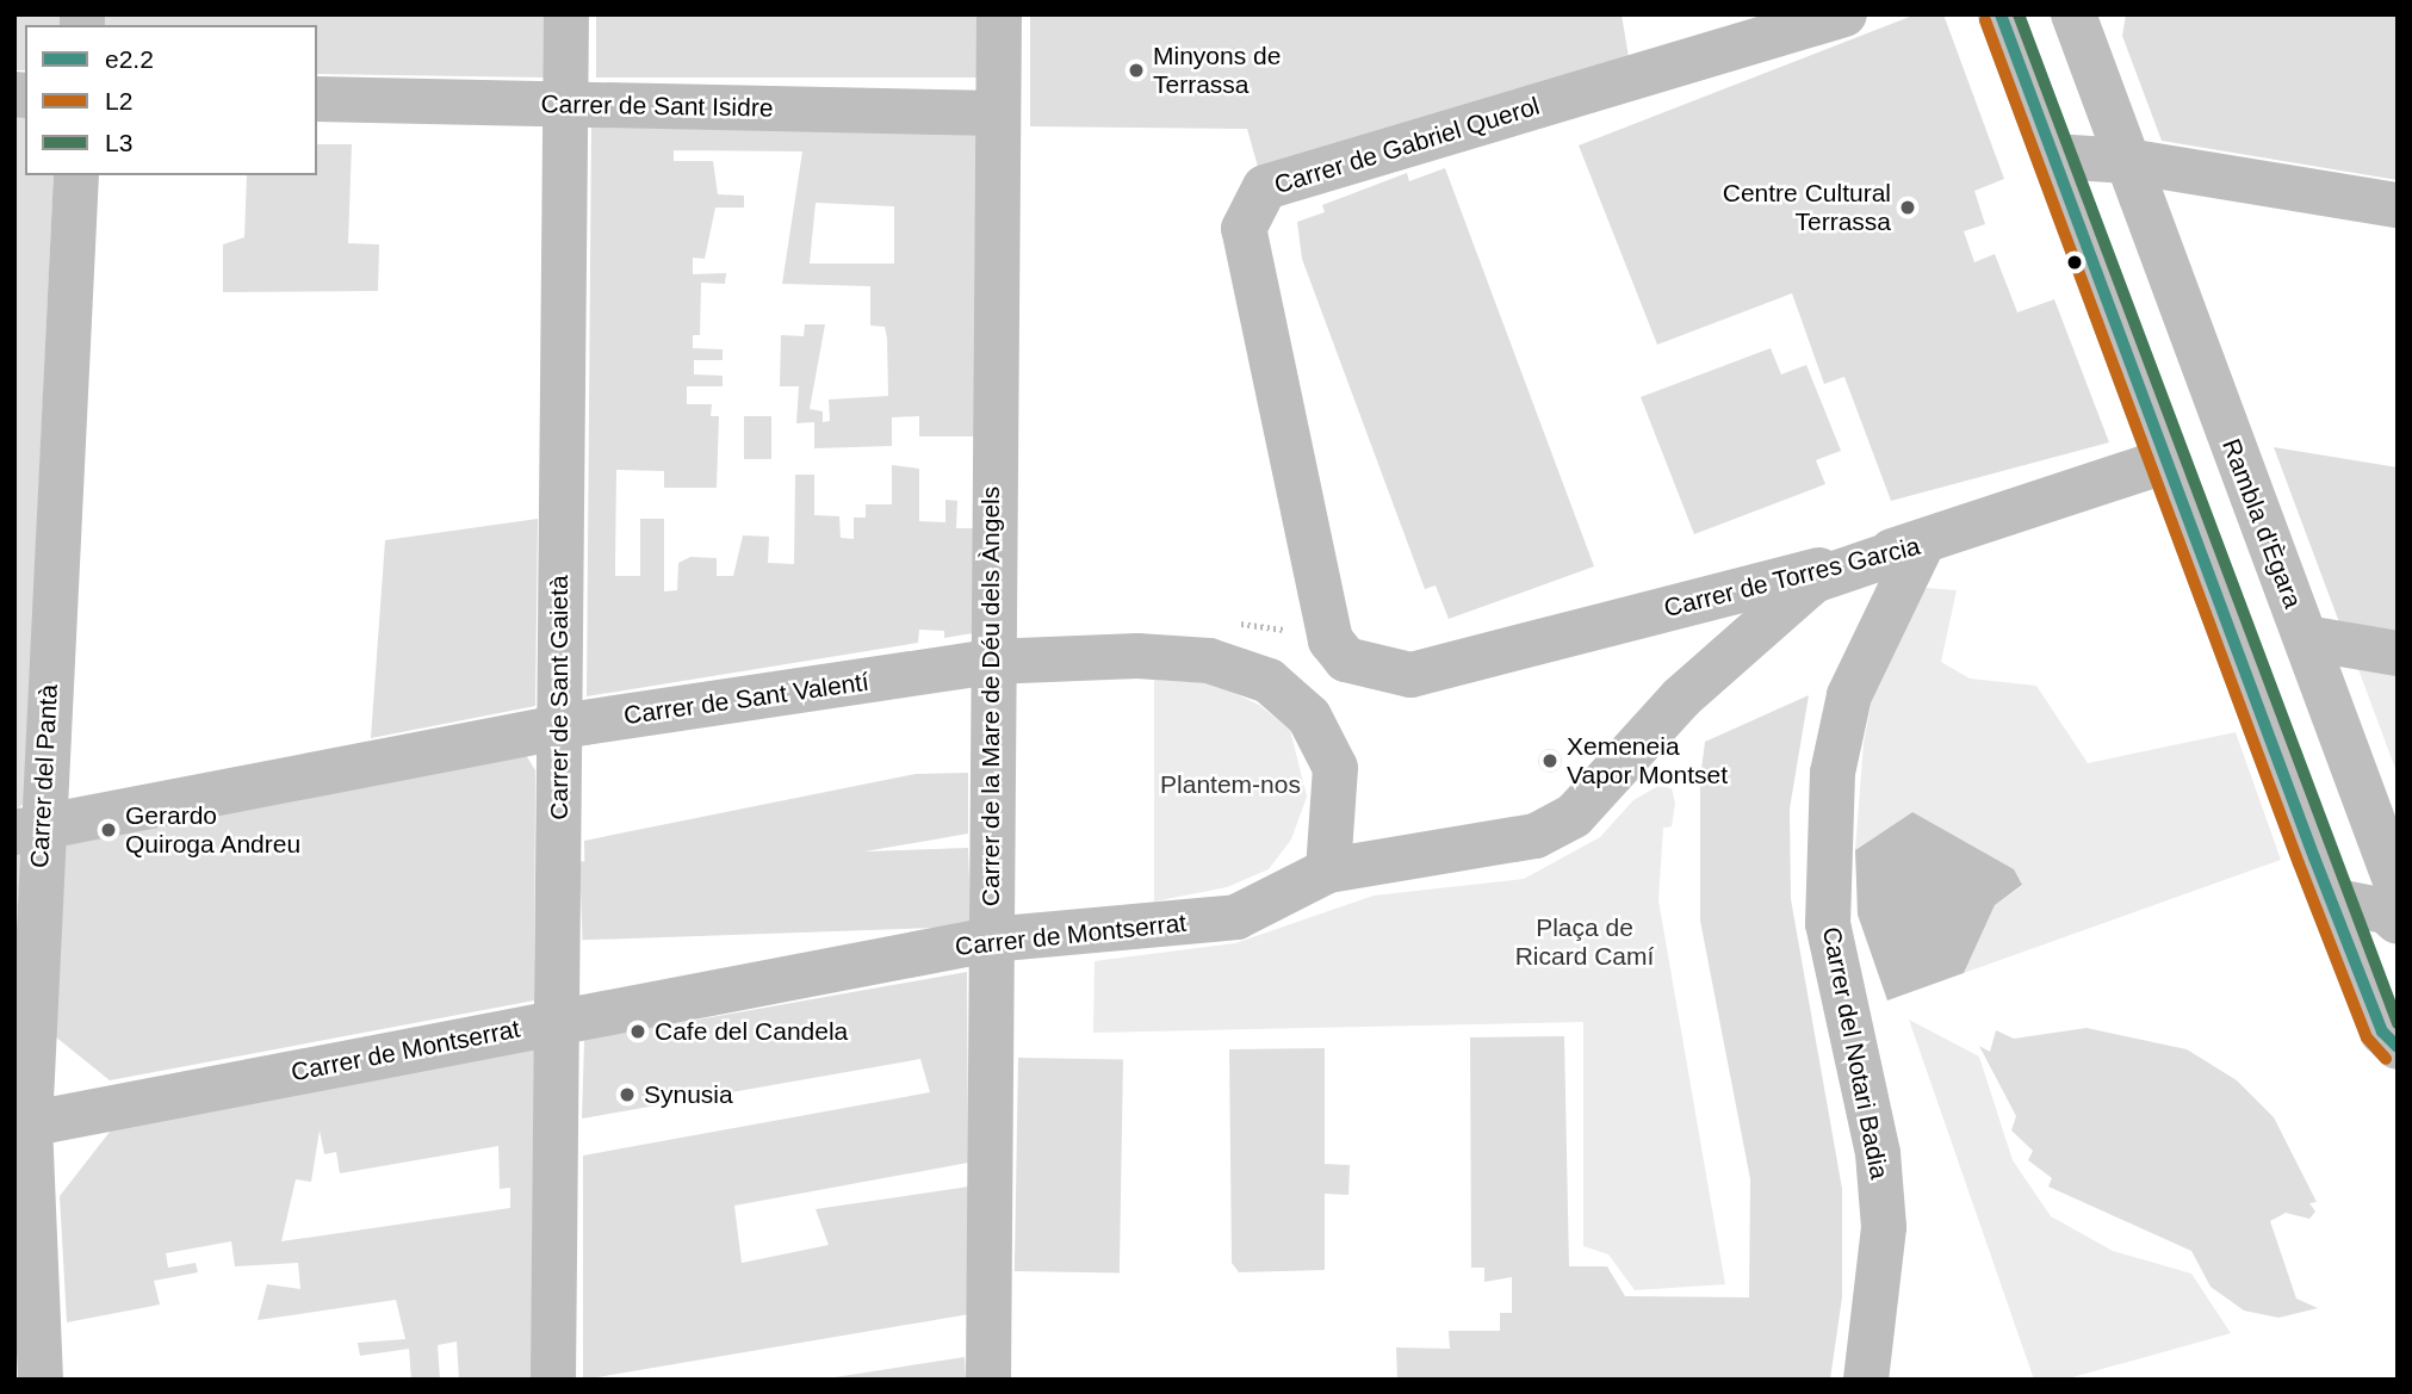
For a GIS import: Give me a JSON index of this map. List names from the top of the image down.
{
  "streets": {
    "street": [
      "Carrer de Sant Isidre",
      "Carrer de Gabriel Querol",
      "Rambla d'Ègara",
      "Carrer de Torres Garcia",
      "Carrer de la Mare de Déu dels Àngels",
      "Carrer de Sant Gaietà",
      "Carrer de Sant Valentí",
      "Carrer del Pantà",
      "Carrer de Montserrat",
      "Carrer del Notari Badia"
    ]
  },
  "crossings": [
    ["Carrer de Sant Isidre", "Carrer de la Mare de Déu dels Àngels"],
    ["Carrer de Sant Isidre", "Carrer de Sant Gaietà"],
    ["Carrer de Gabriel Querol", "Carrer de Torres Garcia"],
    ["Carrer de Torres Garcia", "Carrer de Montserrat"],
    ["Carrer de Torres Garcia", "Carrer del Notari Badia"],
    ["Carrer de la Mare de Déu dels Àngels", "Carrer de Sant Valentí"],
    ["Carrer de la Mare de Déu dels Àngels", "Carrer de Montserrat"],
    ["Carrer de Sant Gaietà", "Carrer de Sant Valentí"],
    ["Carrer de Sant Gaietà", "Carrer de Montserrat"],
    ["Carrer de Sant Valentí", "Carrer del Pantà"],
    ["Carrer de Sant Valentí", "Carrer de Montserrat"],
    ["Carrer del Pantà", "Carrer de Montserrat"],
    ["Carrer de Montserrat", "Carrer del Notari Badia"]
  ],
  "parks": ["Plantem-nos", "Plaça de Ricard Camí"],
  "places": [
    "Minyons de Terrassa",
    "Centre Cultural Terrassa",
    "Xemeneia Vapor Montset",
    "Gerardo Quiroga Andreu",
    "Cafe del Candela",
    "Synusia"
  ],
  "lines": ["transit line e2.2", "transit line L3", "transit line L2"],
  "legend": ["e2.2", "L2", "L3"]
}
